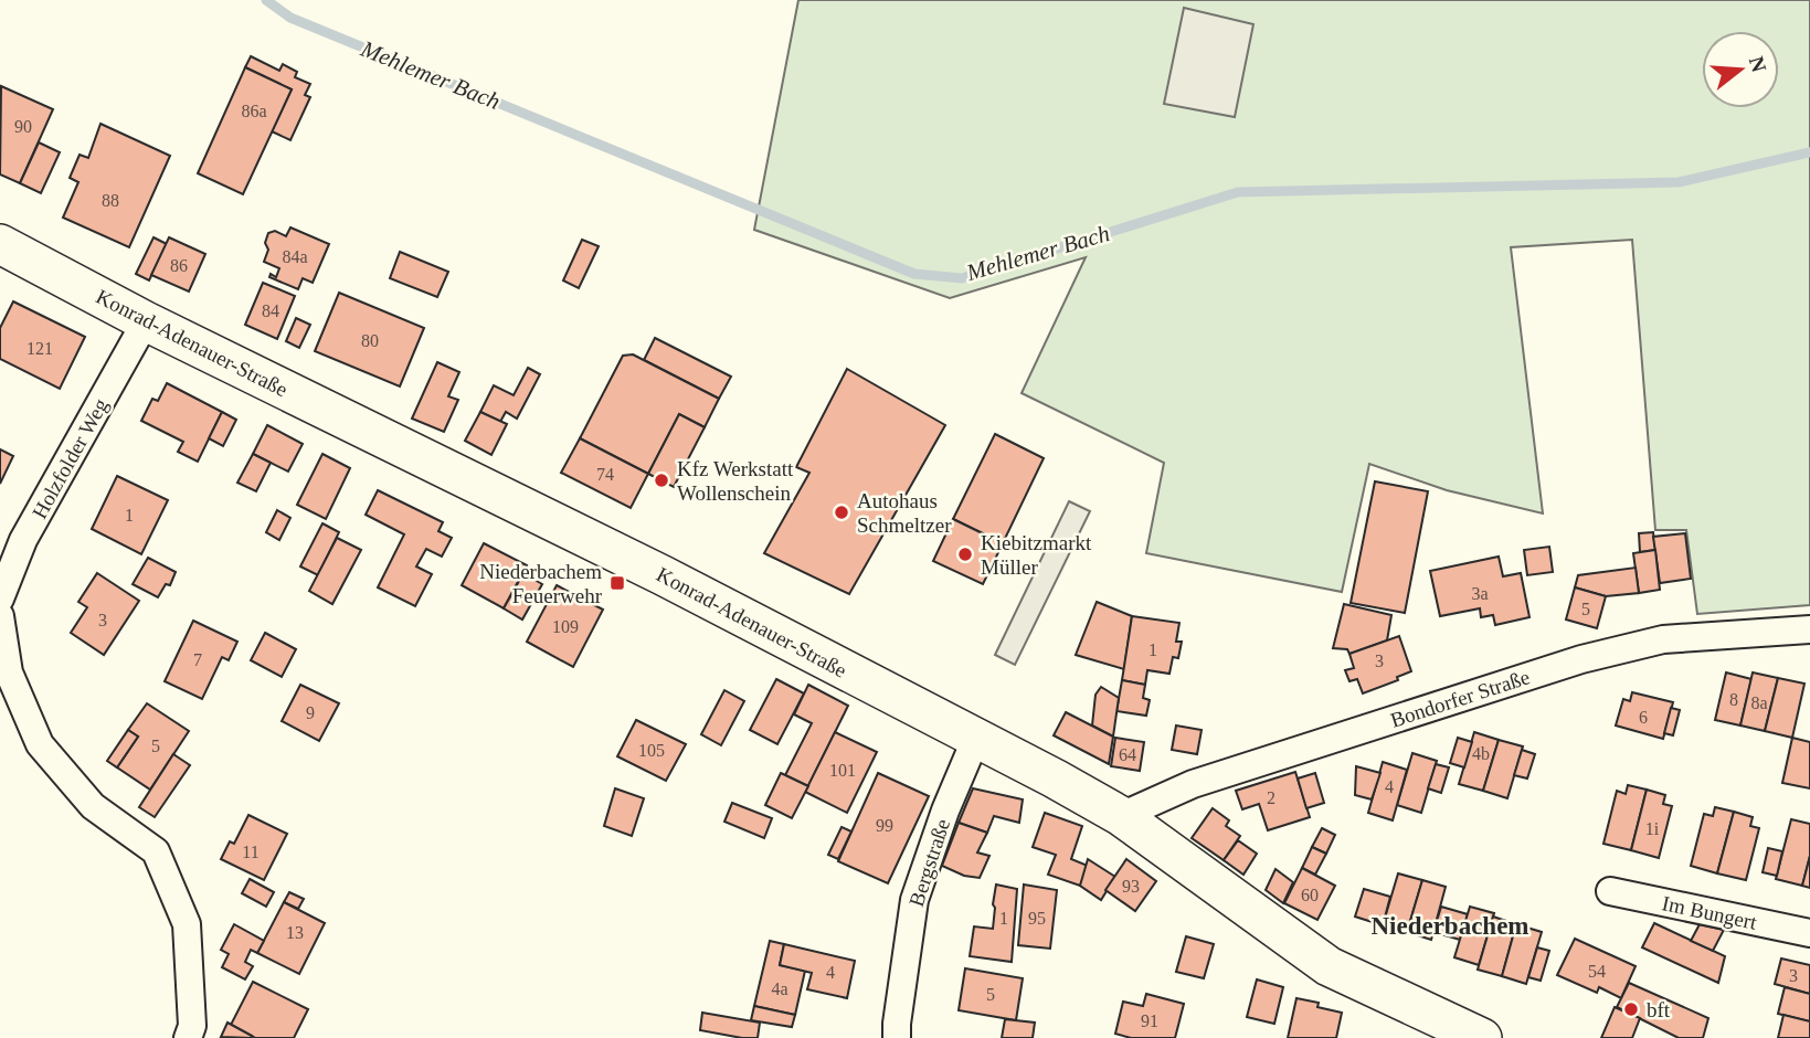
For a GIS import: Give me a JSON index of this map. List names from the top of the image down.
{
  "streets": {
    "main road": ["Konrad-Adenauer-Straße"],
    "street": [
      "Holzfolder Weg",
      "Bondorfer Straße",
      "Bergstraße",
      "Im Bungert"
    ]
  },
  "crossings": [
    ["Konrad-Adenauer-Straße", "Holzfolder Weg"],
    ["Konrad-Adenauer-Straße", "Bondorfer Straße"],
    ["Konrad-Adenauer-Straße", "Bergstraße"]
  ],
  "districts": ["Niederbachem"],
  "water": ["Mehlemer Bach"],
  "places": {
    "other": [
      "Kfz Werkstatt Wollenschein",
      "Autohaus Schmeltzer",
      "Kiebitzmarkt Müller",
      "bft"
    ],
    "transit": ["Niederbachem Feuerwehr"]
  },
  "house_numbers": [
    "86a",
    "90",
    "88",
    "84a",
    "86",
    "84",
    "80",
    "121",
    "74",
    "1",
    "3a",
    "5",
    "3",
    "109",
    "1",
    "7",
    "3",
    "8",
    "8a",
    "9",
    "6",
    "5",
    "105",
    "4b",
    "64",
    "101",
    "4",
    "2",
    "99",
    "1i",
    "11",
    "93",
    "60",
    "1",
    "95",
    "13",
    "54",
    "4",
    "3",
    "4a",
    "5",
    "91"
  ],
  "north": "right"
}
